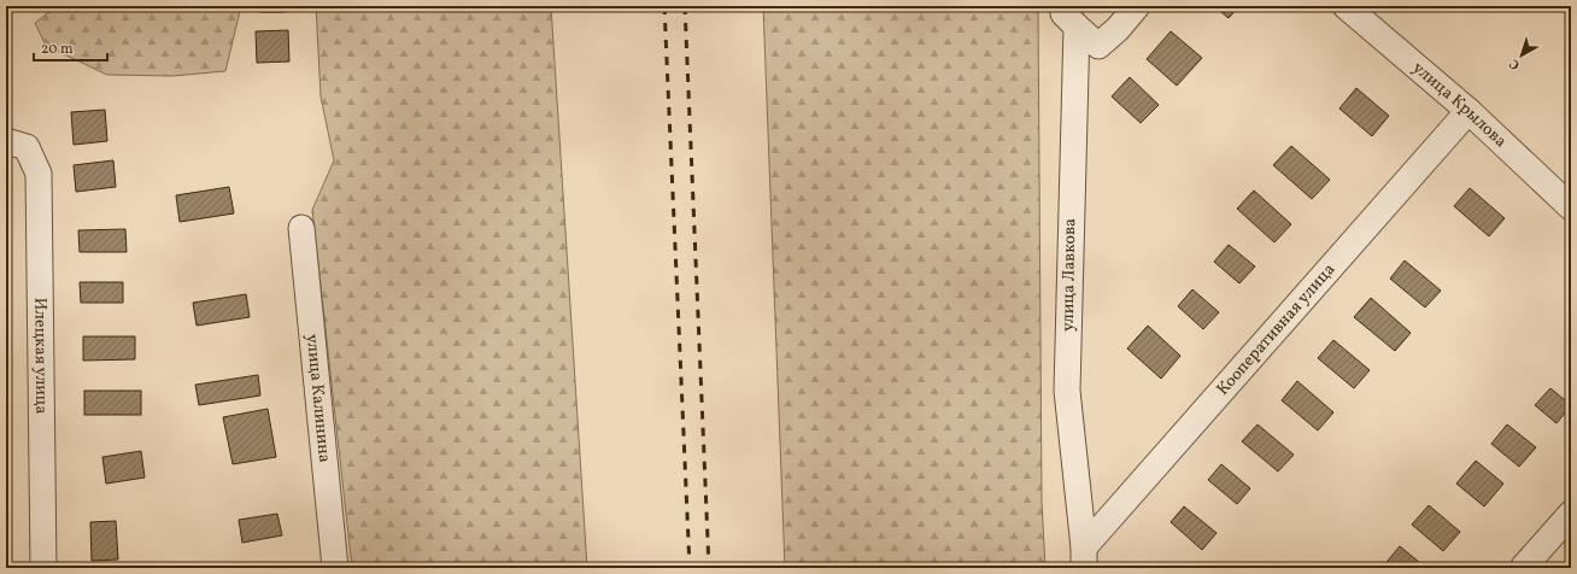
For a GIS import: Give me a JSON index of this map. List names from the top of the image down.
{
  "streets": {
    "street": [
      "улица Крылова",
      "улица Лавкова",
      "Кооперативная улица",
      "Илецкая улица",
      "улица Калинина"
    ]
  },
  "crossings": [
    ["улица Крылова", "Кооперативная улица"],
    ["улица Лавкова", "Кооперативная улица"]
  ],
  "scale_bar": "20 m",
  "north": "bottom left"
}
